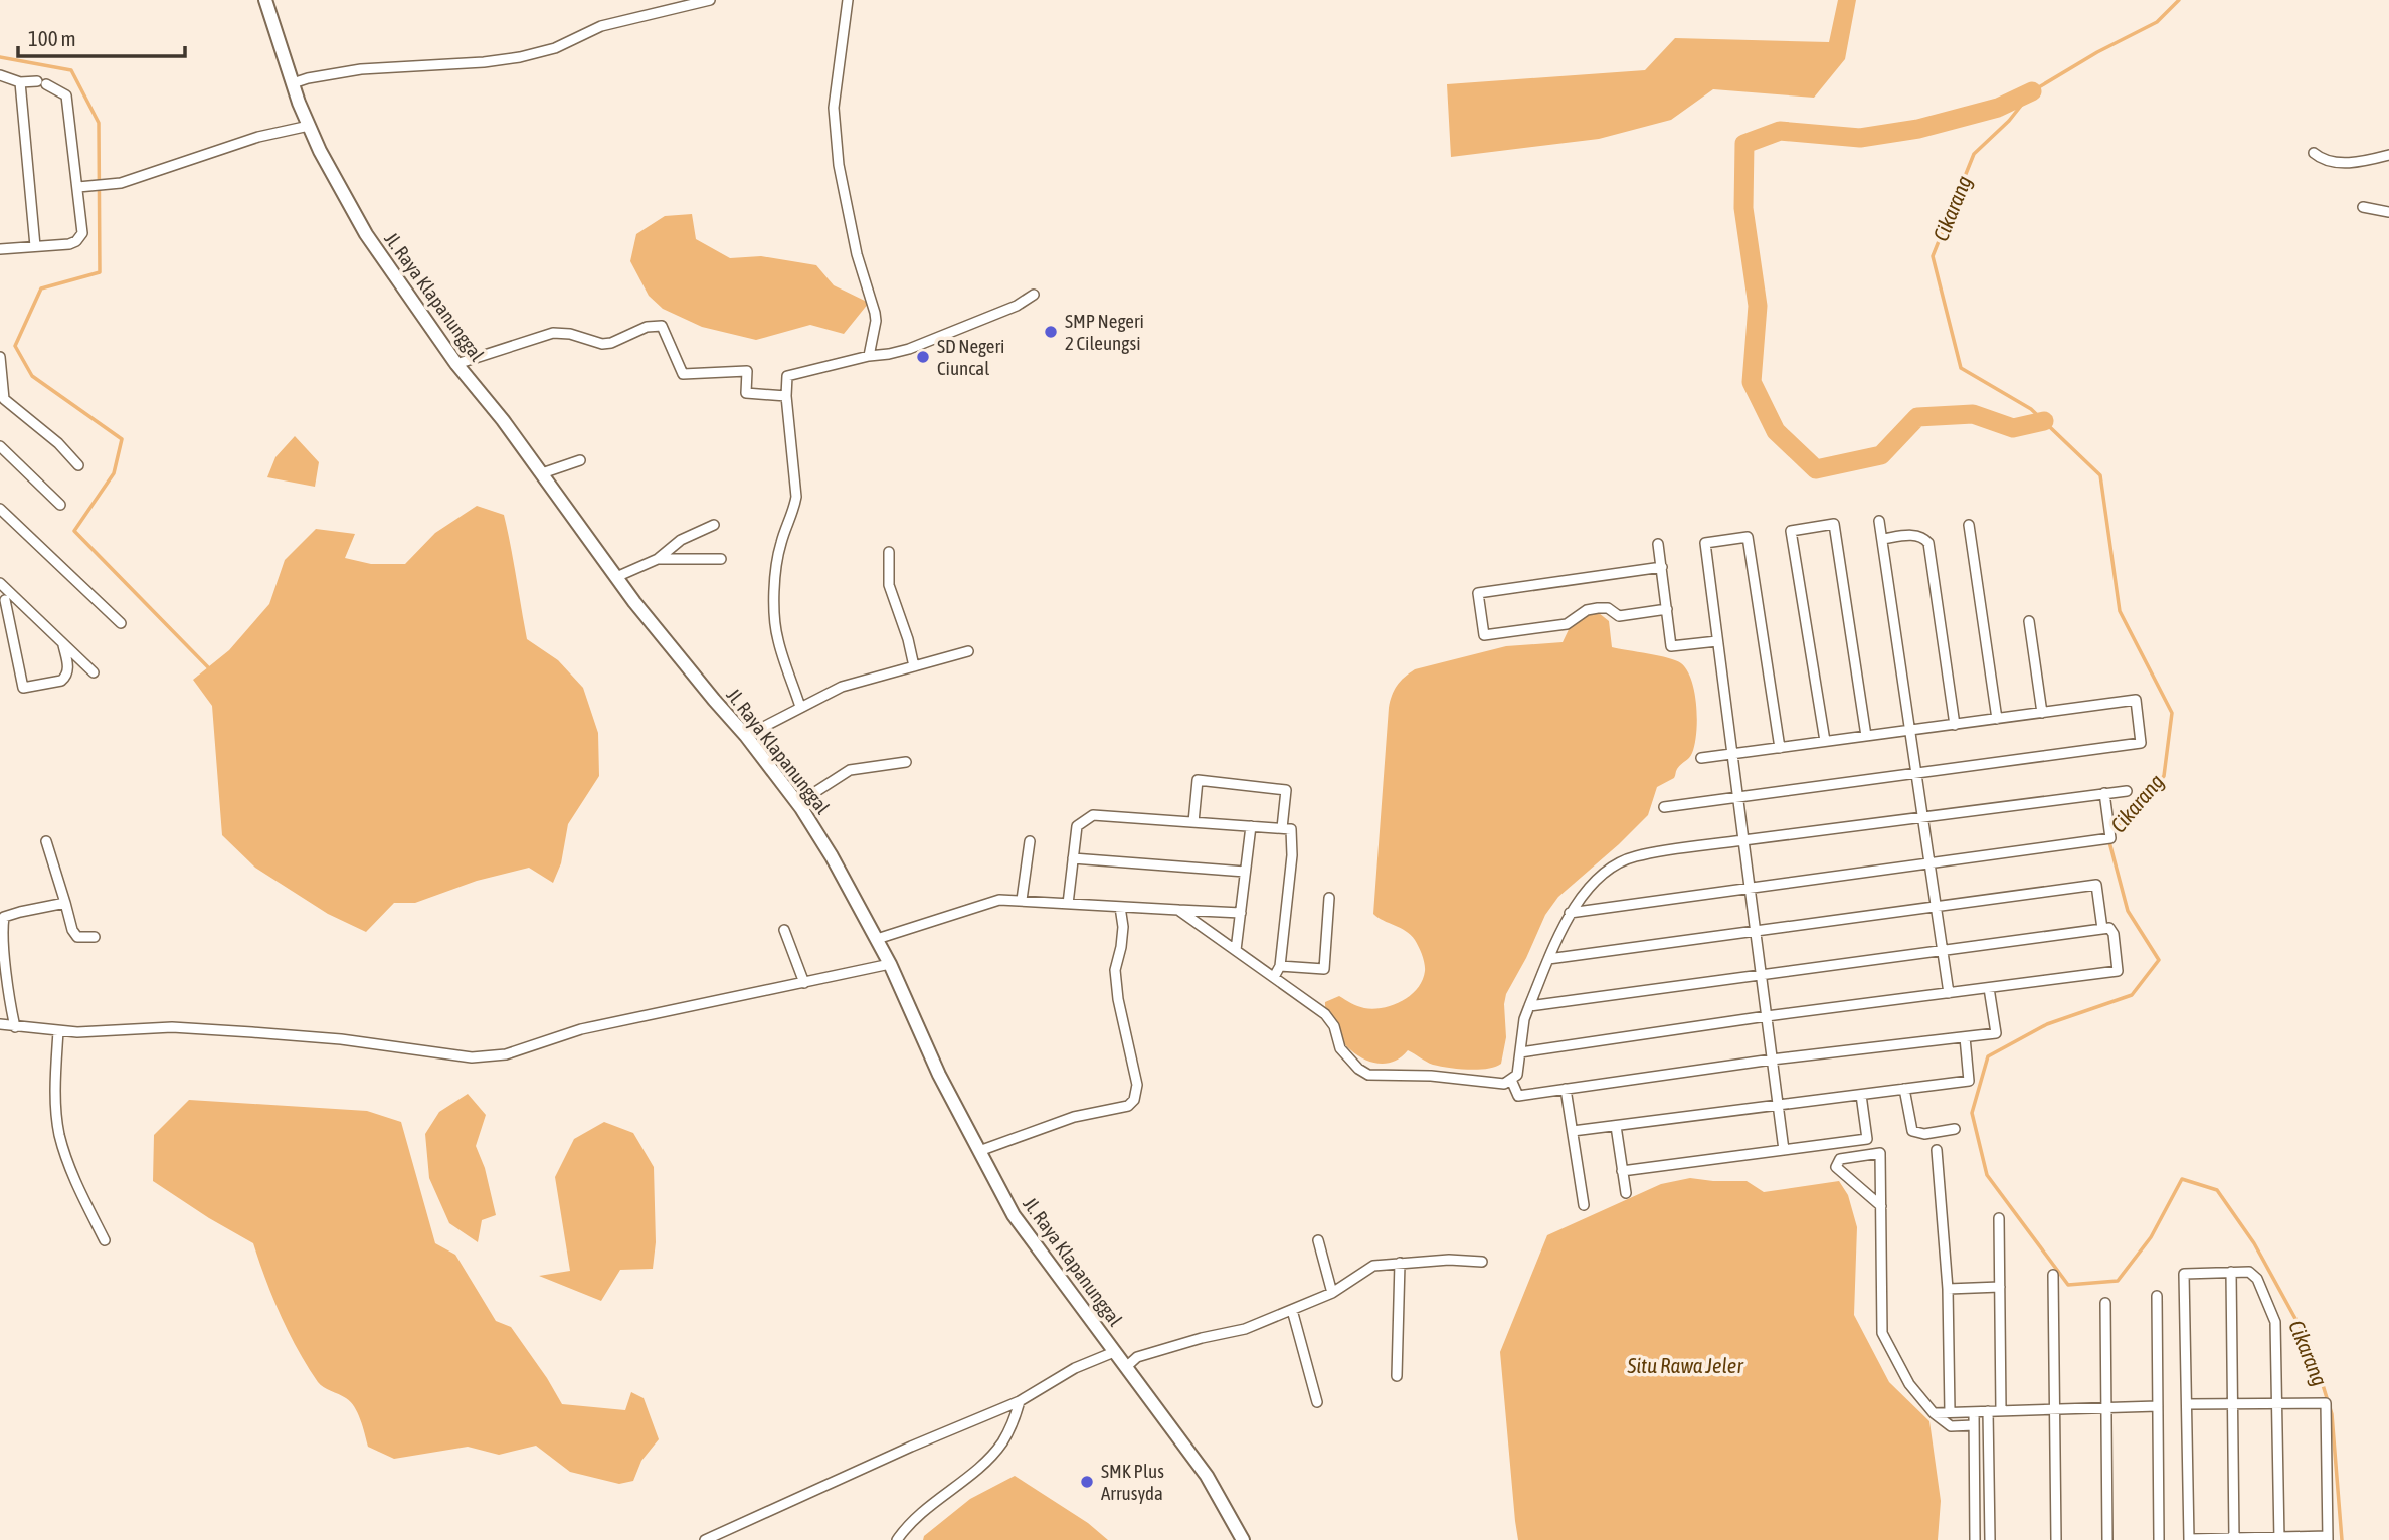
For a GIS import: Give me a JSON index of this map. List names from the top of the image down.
{
  "streets": {
    "street": ["Jl. Raya Klapanunggal"]
  },
  "water": ["Cikarang", "Situ Rawa Jeler"],
  "places": ["SMP Negeri 2 Cileungsi", "SD Negeri Ciuncal", "SMK Plus Arrusyda"],
  "scale_bar": "100 m"
}
